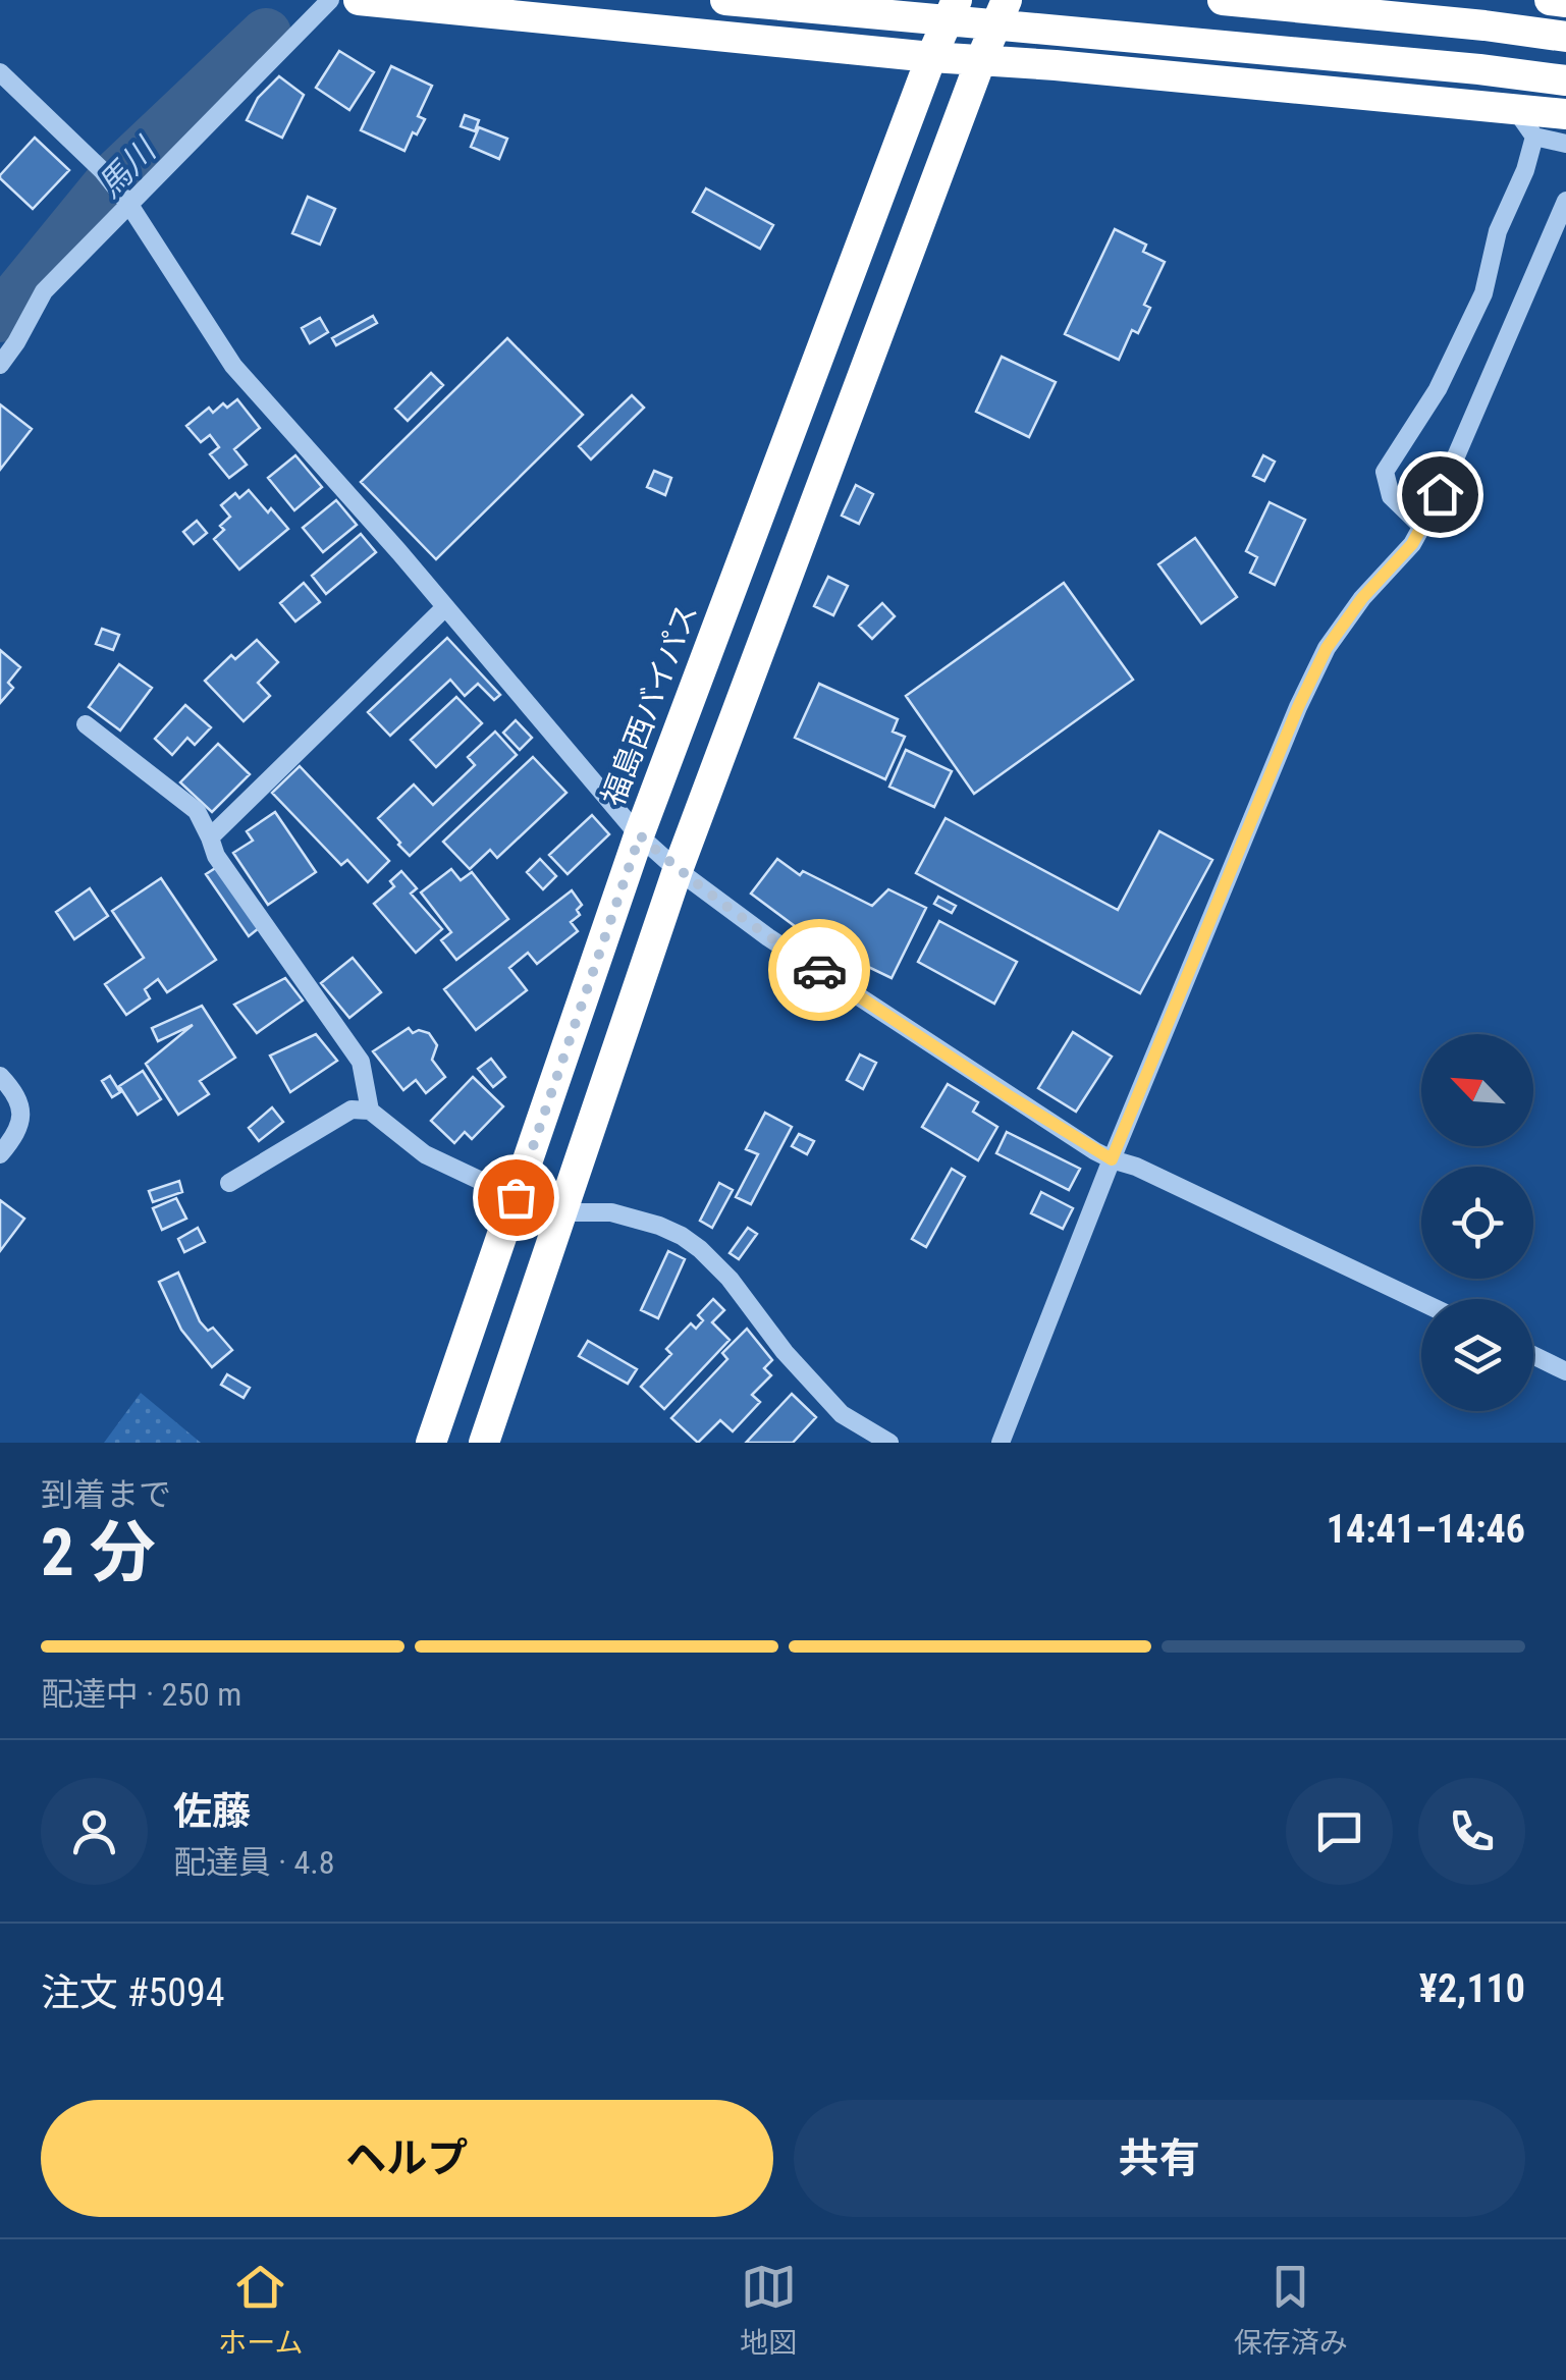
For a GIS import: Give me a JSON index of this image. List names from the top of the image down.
{
  "streets": {
    "highway": ["福島西バイパス"]
  },
  "water": ["馬川"],
  "north": "top left",
  "page": {
    "heading": ["2 分", "到着まで", "14:41–14:46"],
    "panel": [
      "佐藤",
      "配達員 · 4.8",
      "注文 #5094",
      "¥2,110"
    ],
    "bar": "配達中 · 250 m",
    "buttons": ["ヘルプ", "共有"],
    "tabs": ["ホーム", "地図", "保存済み"]
  }
}
